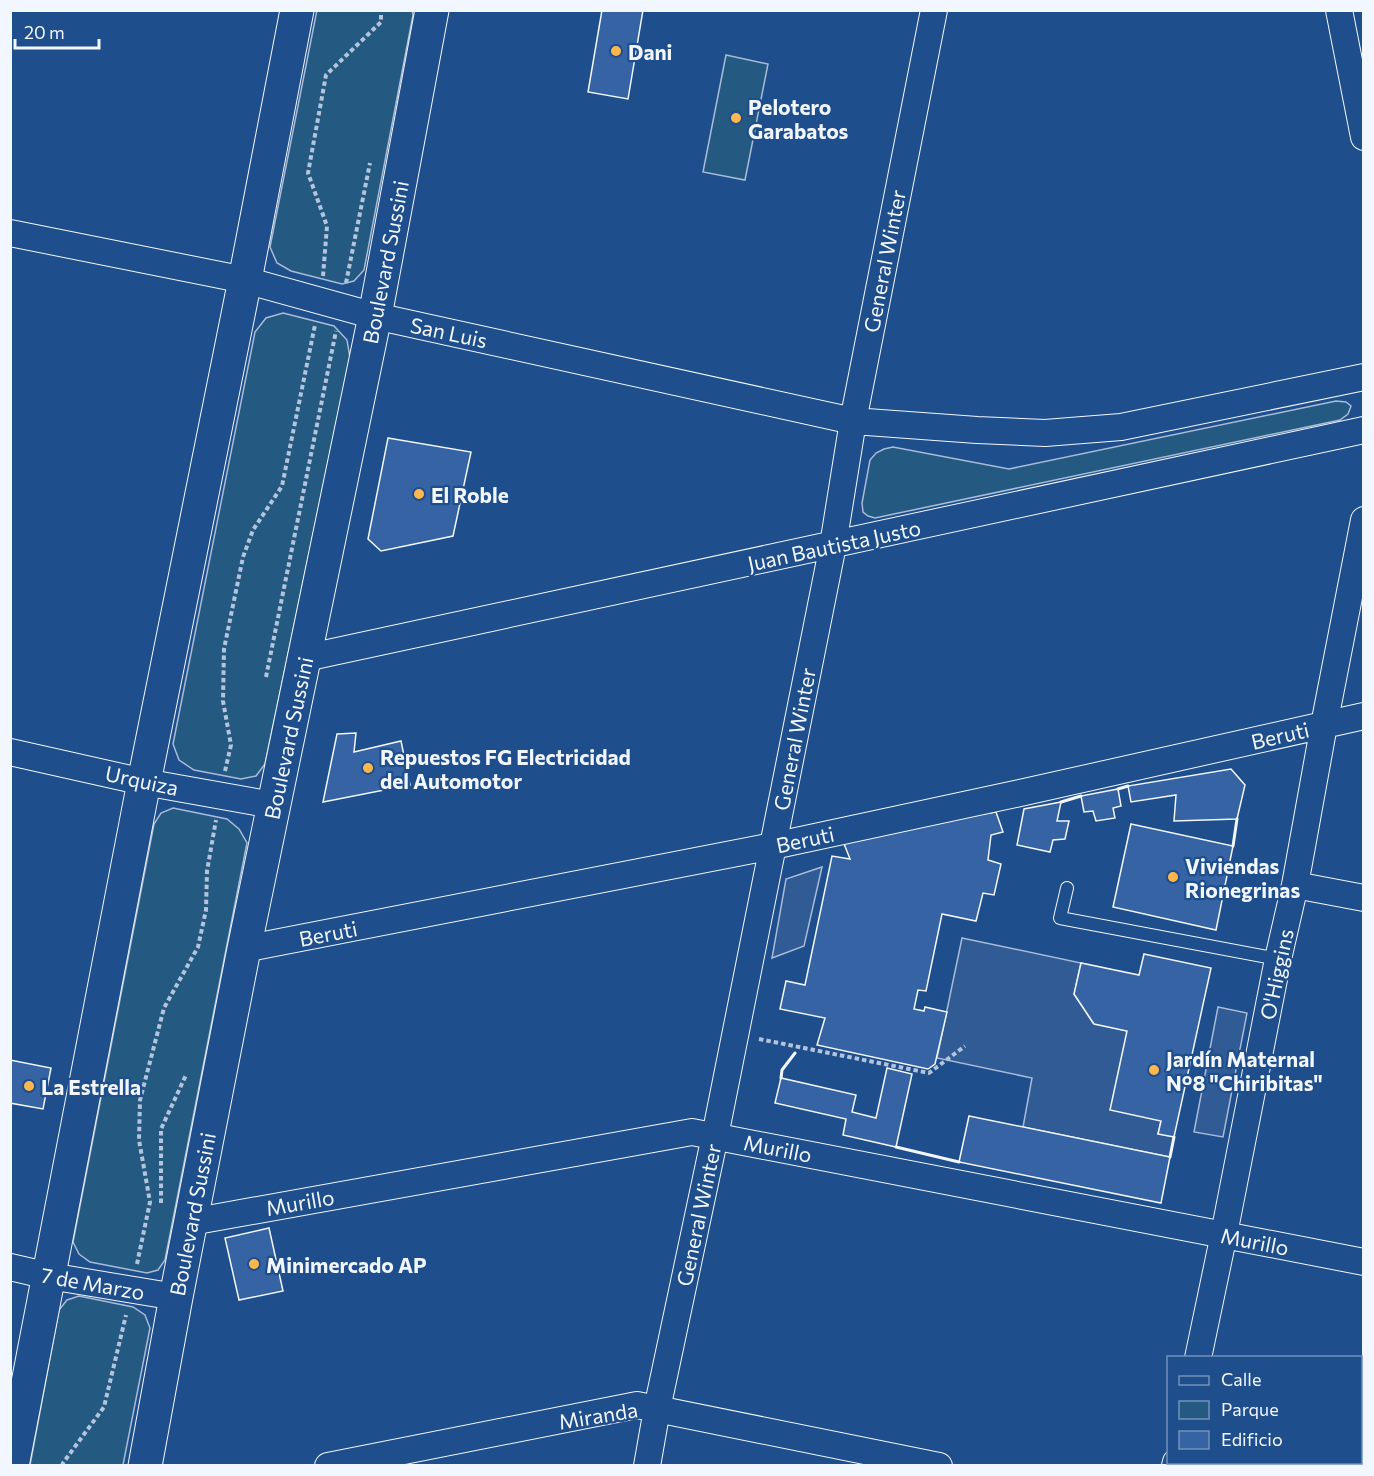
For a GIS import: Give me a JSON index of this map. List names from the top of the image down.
{
  "streets": {
    "main road": ["Boulevard Sussini"],
    "street": [
      "General Winter",
      "San Luis",
      "Juan Bautista Justo",
      "Beruti",
      "Urquiza",
      "O'Higgins",
      "Murillo",
      "7 de Marzo",
      "Miranda"
    ]
  },
  "crossings": [
    ["General Winter", "San Luis"],
    ["General Winter", "Juan Bautista Justo"],
    ["General Winter", "Beruti"],
    ["General Winter", "Murillo"],
    ["General Winter", "Miranda"],
    ["Boulevard Sussini", "San Luis"],
    ["Boulevard Sussini", "Juan Bautista Justo"],
    ["Boulevard Sussini", "Beruti"],
    ["Boulevard Sussini", "Urquiza"],
    ["Boulevard Sussini", "Murillo"],
    ["Boulevard Sussini", "7 de Marzo"],
    ["Beruti", "O'Higgins"],
    ["O'Higgins", "Murillo"]
  ],
  "places": [
    "Dani",
    "Pelotero Garabatos",
    "El Roble",
    "Repuestos FG Electricidad del Automotor",
    "Viviendas Rionegrinas",
    "Jardín Maternal N°8 \"Chiribitas\"",
    "La Estrella",
    "Minimercado AP"
  ],
  "legend": ["Calle", "Parque", "Edificio"],
  "scale_bar": "20 m"
}
